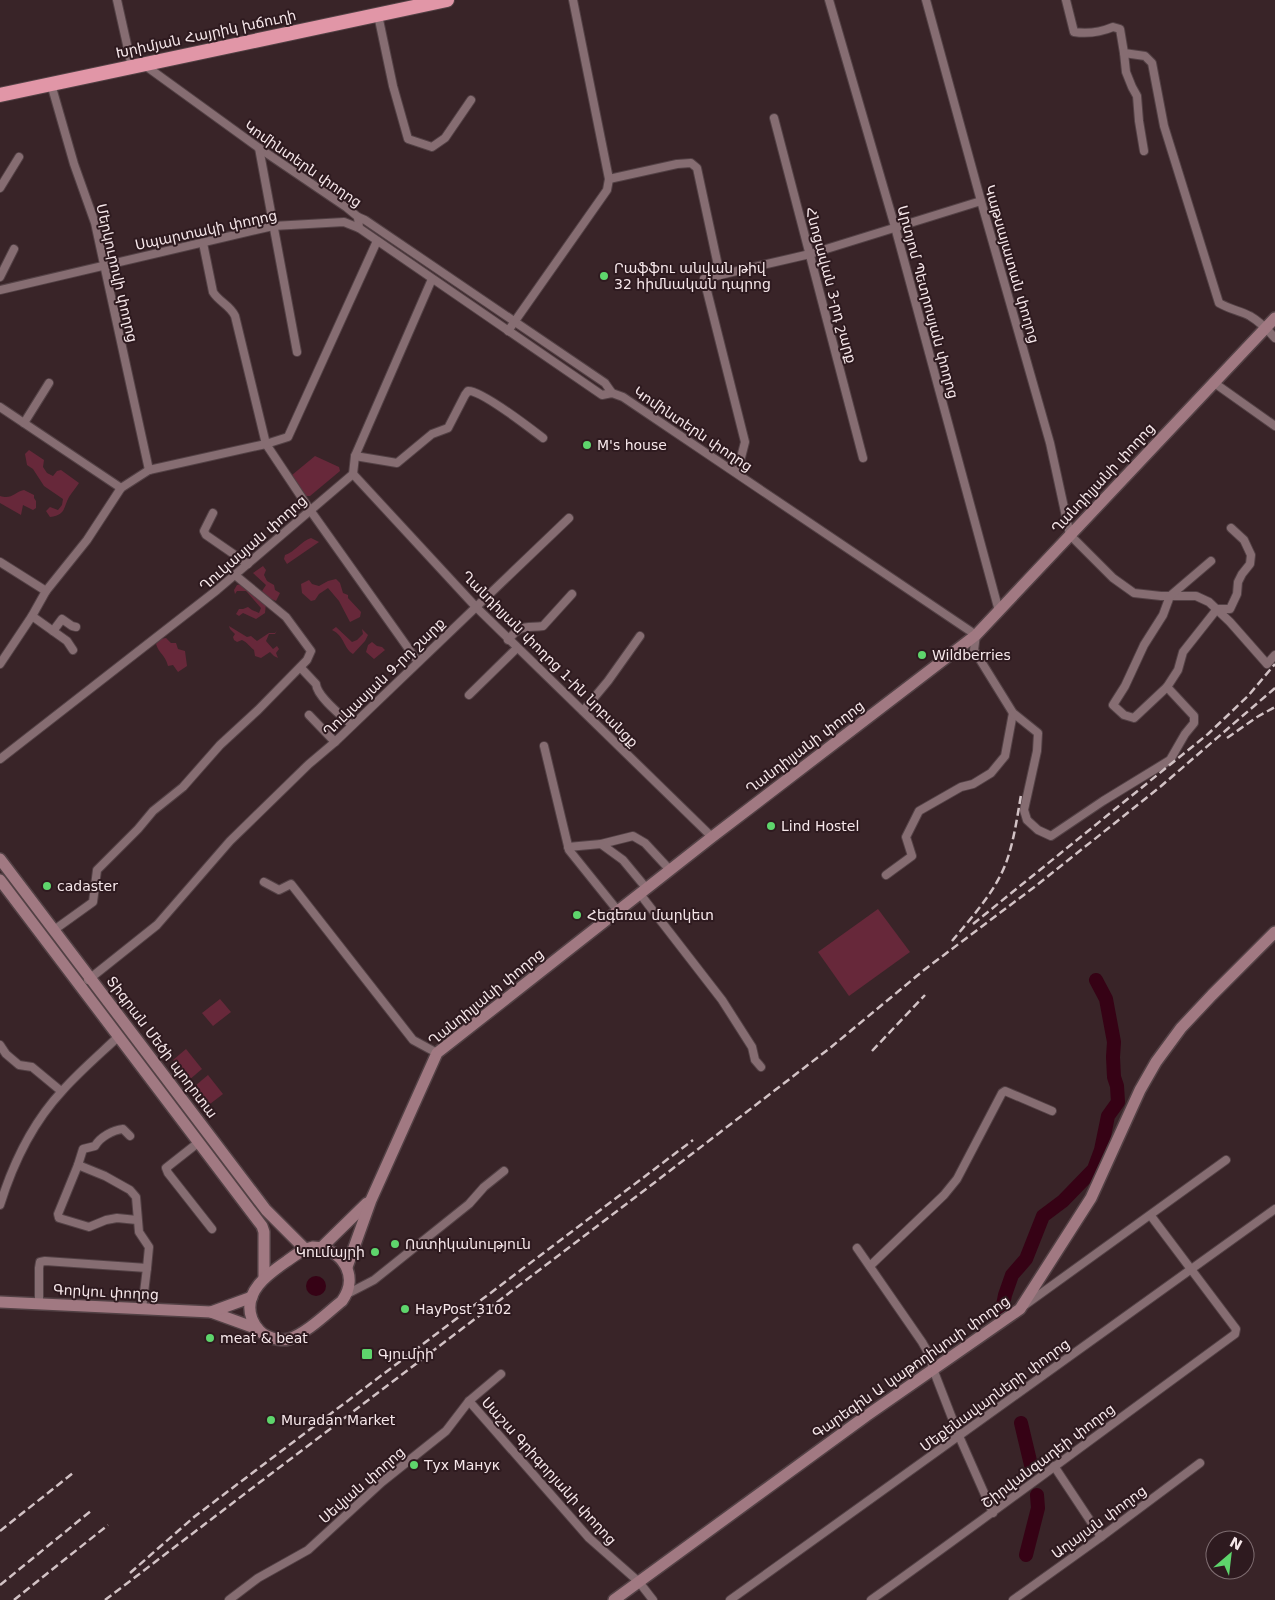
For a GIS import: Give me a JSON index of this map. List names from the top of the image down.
{
  "streets": {
    "highway": ["Խրիմյան Հայրիկ խճուղի"],
    "main road": [
      "Ղանդիլյանի փողոց",
      "Տիգրան Մեծի պողոտա",
      "Գորկու փողոց",
      "Գարեգին Ա կաթողիկոսի փողոց"
    ],
    "street": [
      "Կոմինտերն փողոց",
      "Սպարտակի փողոց",
      "Կաթսայատան փողոց",
      "Մերկուրովի փողոց",
      "Հնոցավան 3-րդ շարք",
      "Արտյոմ Պետրոսյան փողոց",
      "Ղուկասյան փողոց",
      "Ղանդիլյան փողոց 1-ին նրբանցք",
      "Ղուկասյան 9-րդ շարք",
      "Մեքենավարների փողոց",
      "Շիրվանզադեի փողոց",
      "Սաշա Գրիգորյանի փողոց",
      "Սեվյան փողոց",
      "Աղայան փողոց"
    ]
  },
  "crossings": [
    ["Խրիմյան Հայրիկ խճուղի", "Կոմինտերն փողոց"],
    ["Խրիմյան Հայրիկ խճուղի", "Մերկուրովի փողոց"],
    ["Կոմինտերն փողոց", "Սպարտակի փողոց"],
    ["Կոմինտերն փողոց", "Ղանդիլյանի փողոց"],
    ["Սպարտակի փողոց", "Մերկուրովի փողոց"],
    ["Կաթսայատան փողոց", "Ղանդիլյանի փողոց"],
    ["Արտյոմ Պետրոսյան փողոց", "Ղանդիլյանի փողոց"],
    ["Ղանդիլյանի փողոց", "Ղանդիլյան փողոց 1-ին նրբանցք"],
    ["Ղանդիլյանի փողոց", "Տիգրան Մեծի պողոտա"],
    ["Ղանդիլյանի փողոց", "Գորկու փողոց"],
    ["Ղուկասյան փողոց", "Ղանդիլյան փողոց 1-ին նրբանցք"],
    ["Ղանդիլյան փողոց 1-ին նրբանցք", "Ղուկասյան 9-րդ շարք"],
    ["Ղուկասյան 9-րդ շարք", "Տիգրան Մեծի պողոտա"],
    ["Տիգրան Մեծի պողոտա", "Գորկու փողոց"],
    ["Գարեգին Ա կաթողիկոսի փողոց", "Սաշա Գրիգորյանի փողոց"],
    ["Մեքենավարների փողոց", "Շիրվանզադեի փողոց"],
    ["Սաշա Գրիգորյանի փողոց", "Սեվյան փողոց"]
  ],
  "places": {
    "other": [
      "Րաֆֆու անվան թիվ 32 հիմնական դպրոց",
      "M's house",
      "Wildberries",
      "Lind Hostel",
      "cadaster",
      "Հեգեռա մարկետ",
      "Ոստիկանություն",
      "Կումայրի",
      "HayPost 3102",
      "meat & beat",
      "Muradan Market",
      "Тух Манук"
    ],
    "transit": ["Գյումրի"]
  },
  "north": "top right"
}
